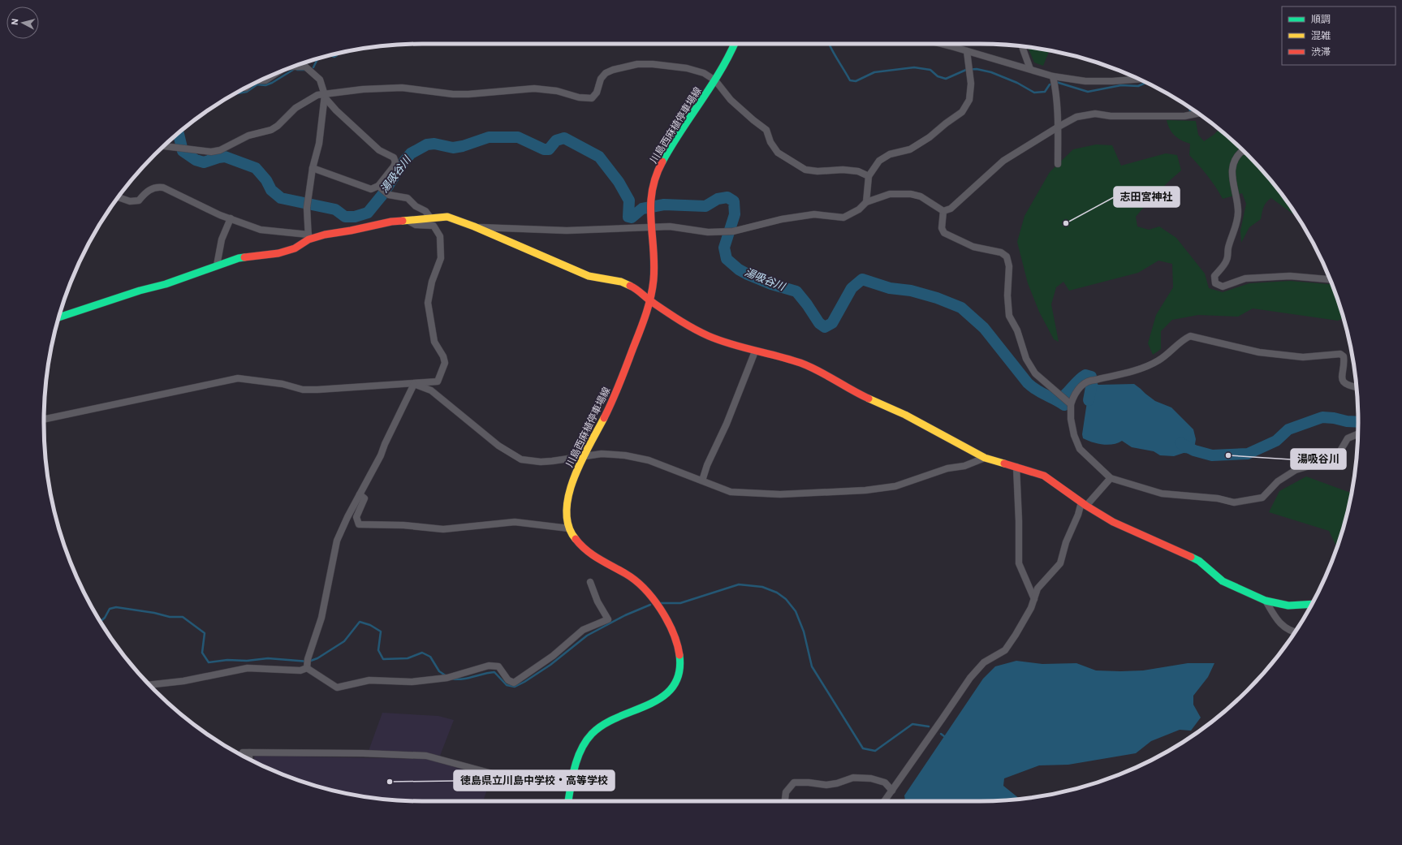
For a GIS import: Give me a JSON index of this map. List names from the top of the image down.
{
  "streets": {
    "street": ["川島西麻植停車場線"]
  },
  "water": ["湯吸谷川"],
  "places": ["志田宮神社", "湯吸谷川", "徳島県立川島中学校・高等学校"],
  "legend": ["順調", "混雑", "渋滞"],
  "north": "left"
}
